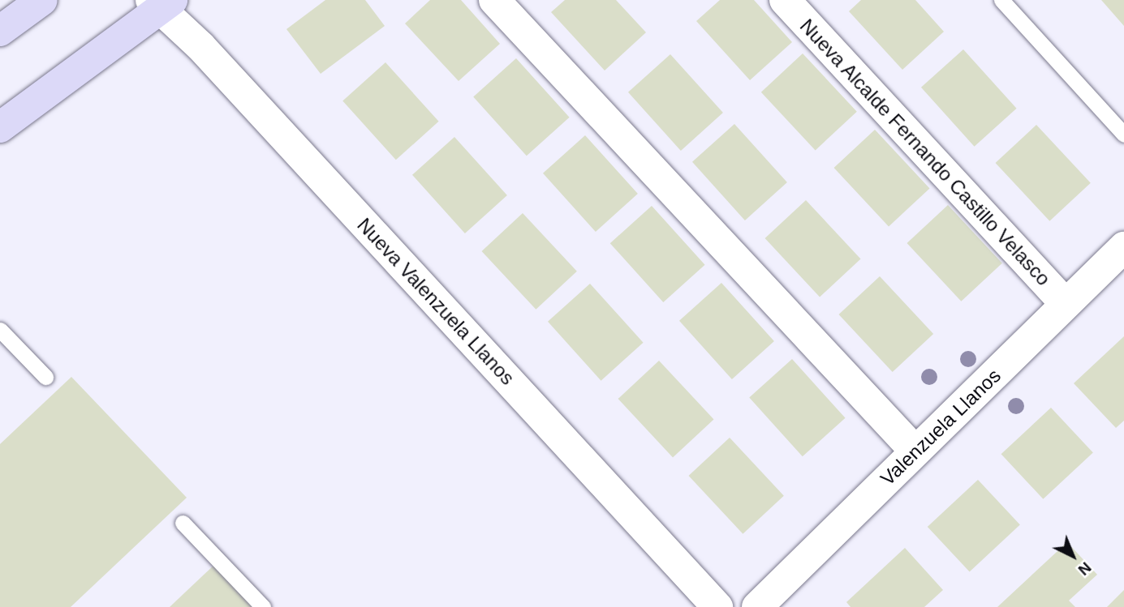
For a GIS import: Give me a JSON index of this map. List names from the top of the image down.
{
  "streets": {
    "street": ["Nueva Alcalde Fernando Castillo Velasco", "Nueva Valenzuela Llanos", "Valenzuela Llanos"]
  },
  "crossings": [
    ["Nueva Alcalde Fernando Castillo Velasco", "Valenzuela Llanos"]
  ],
  "north": "bottom right"
}
